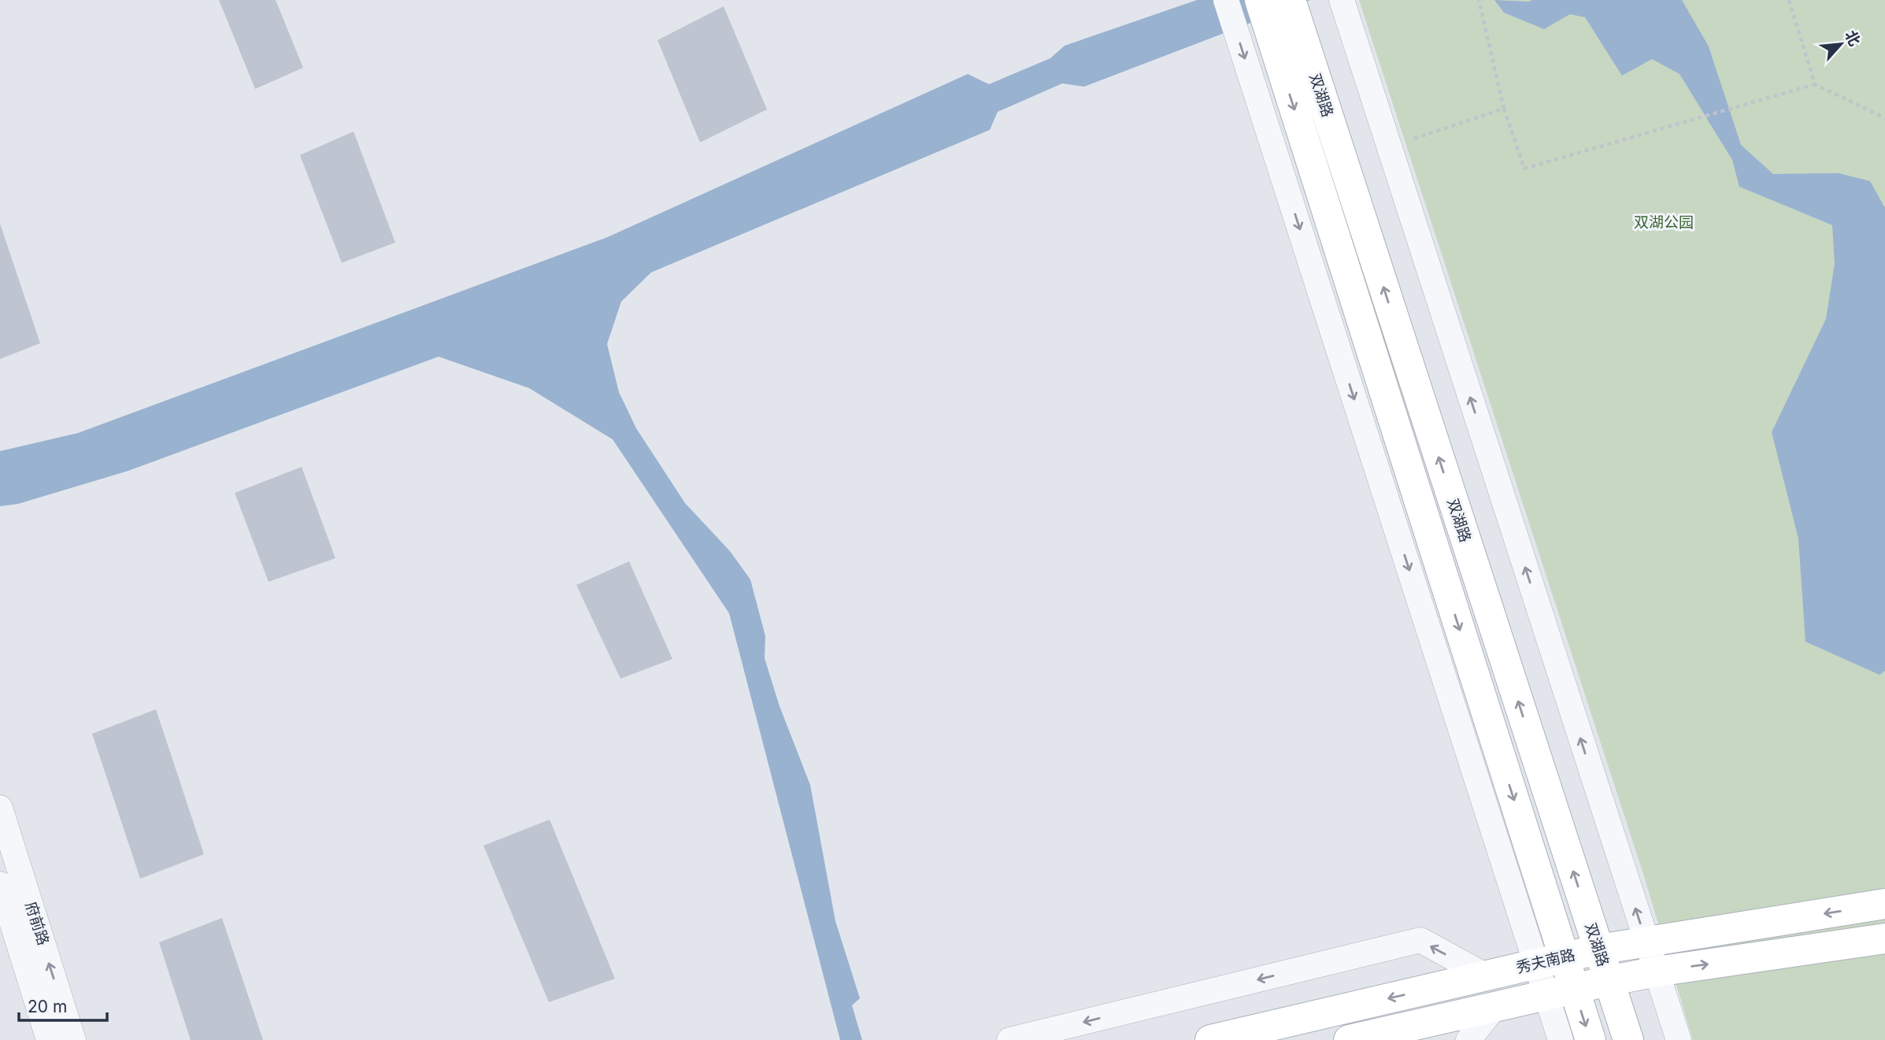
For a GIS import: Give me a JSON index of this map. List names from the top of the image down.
{
  "streets": {
    "main road": ["双湖路", "秀夫南路"],
    "street": ["府前路"]
  },
  "crossings": [
    ["双湖路", "秀夫南路"]
  ],
  "parks": ["双湖公园"],
  "scale_bar": "20 m",
  "north": "top right"
}
